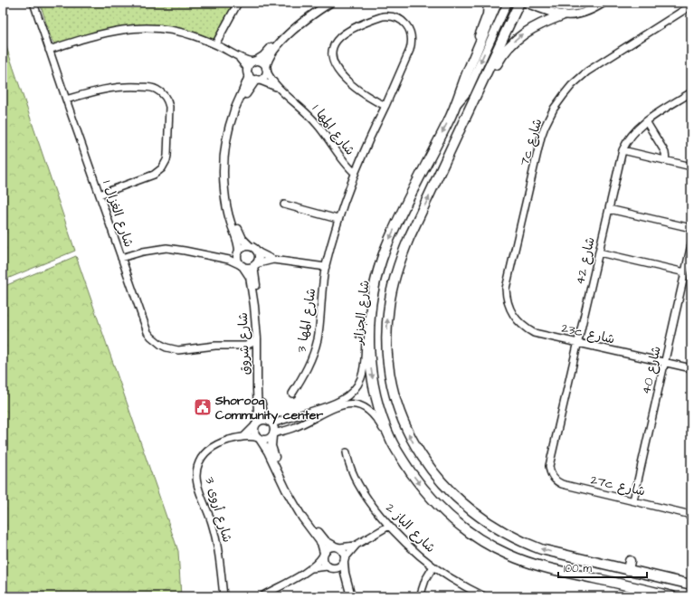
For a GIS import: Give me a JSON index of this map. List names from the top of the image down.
{
  "streets": {
    "main road": ["شارع الجزائر"],
    "street": [
      "شارع المها 1",
      "7c شارع",
      "شارع الغزال 1",
      "شارع 42",
      "شارع المها 3",
      "23c شارع",
      "شارع شروق",
      "شارع 40",
      "27c شارع",
      "شارع أروى 3",
      "شارع الباز 2"
    ]
  },
  "crossings": [
    ["شارع المها 1", "شارع المها 3"],
    ["7c شارع", "23c شارع"],
    ["شارع 42", "23c شارع"],
    ["شارع 42", "27c شارع"],
    ["23c شارع", "شارع 40"],
    ["شارع شروق", "شارع أروى 3"],
    ["شارع 40", "27c شارع"]
  ],
  "places": {
    "public building": ["Shorooq Community center"]
  },
  "scale_bar": "100 m"
}
